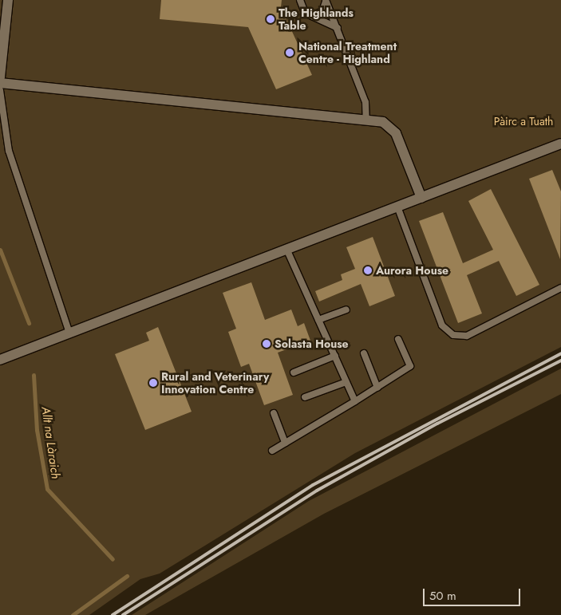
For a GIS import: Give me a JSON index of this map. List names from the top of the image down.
{
  "water": ["Allt na Làraich"],
  "parks": ["Pàirc a Tuath"],
  "places": [
    "The Highlands Table",
    "National Treatment Centre - Highland",
    "Aurora House",
    "Solasta House",
    "Rural and Veterinary Innovation Centre"
  ],
  "scale_bar": "50 m"
}
